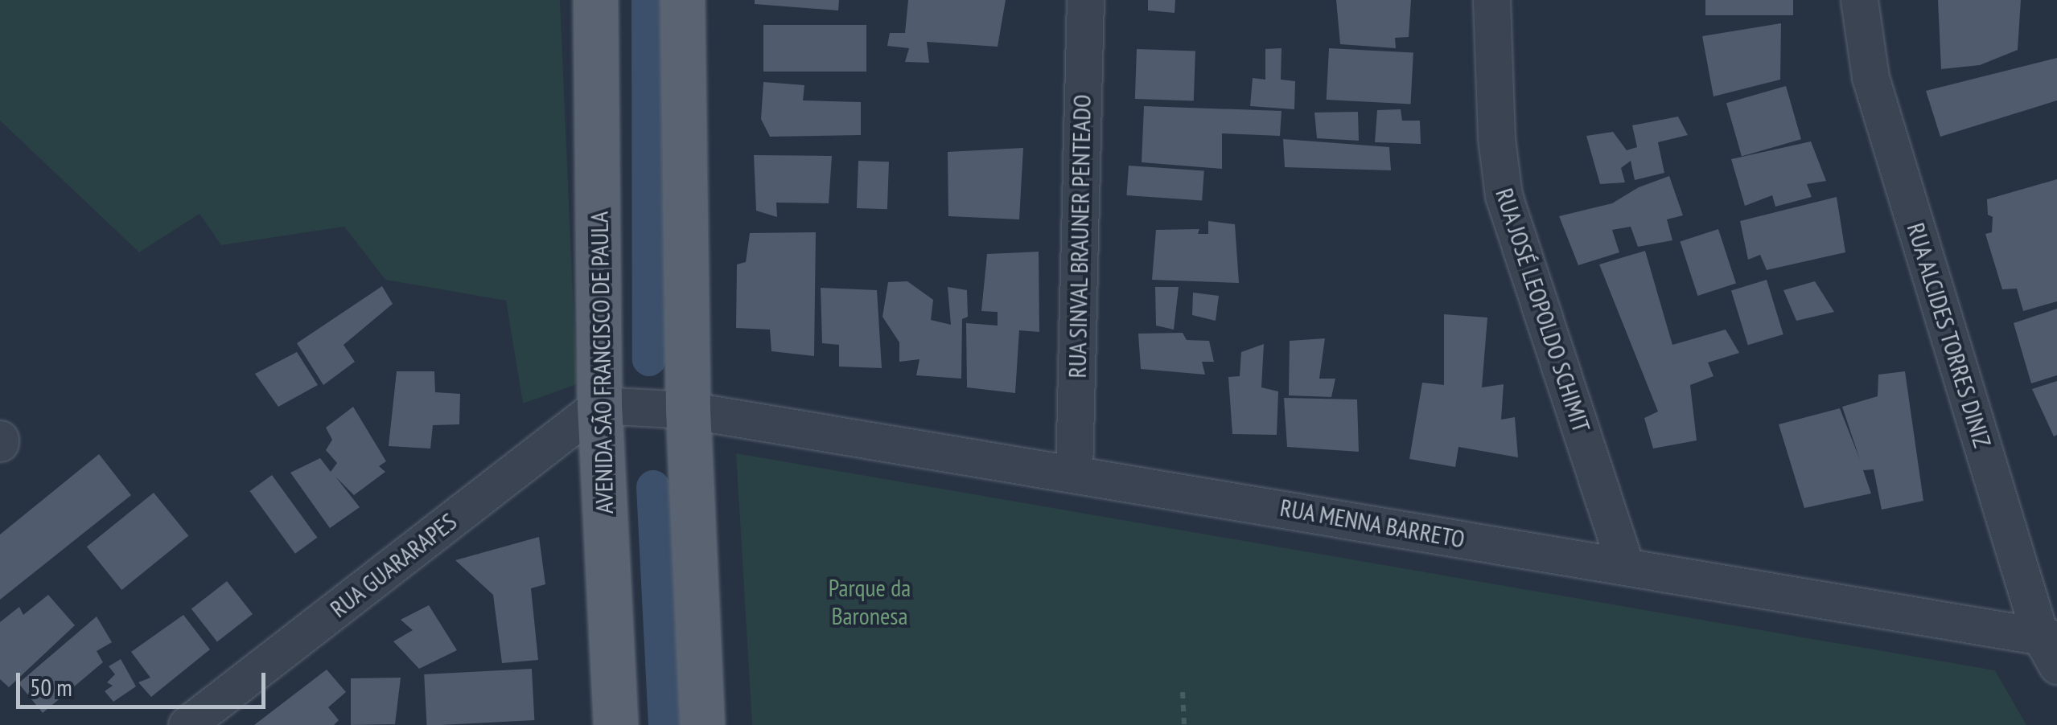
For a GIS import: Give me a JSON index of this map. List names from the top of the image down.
{
  "streets": {
    "main road": ["AVENIDA SÃO FRANCISCO DE PAULA"],
    "street": [
      "RUA SINVAL BRAUNER PENTEADO",
      "RUA JOSÉ LEOPOLDO SCHIMIT",
      "RUA ALCIDES TORRES DINIZ",
      "RUA MENNA BARRETO",
      "RUA GUARARAPES"
    ]
  },
  "crossings": [
    ["RUA SINVAL BRAUNER PENTEADO", "RUA MENNA BARRETO"],
    ["RUA JOSÉ LEOPOLDO SCHIMIT", "RUA MENNA BARRETO"],
    ["RUA ALCIDES TORRES DINIZ", "RUA MENNA BARRETO"],
    ["AVENIDA SÃO FRANCISCO DE PAULA", "RUA MENNA BARRETO"],
    ["AVENIDA SÃO FRANCISCO DE PAULA", "RUA GUARARAPES"],
    ["RUA MENNA BARRETO", "RUA GUARARAPES"]
  ],
  "parks": ["Parque da Baronesa"],
  "scale_bar": "50 m"
}
